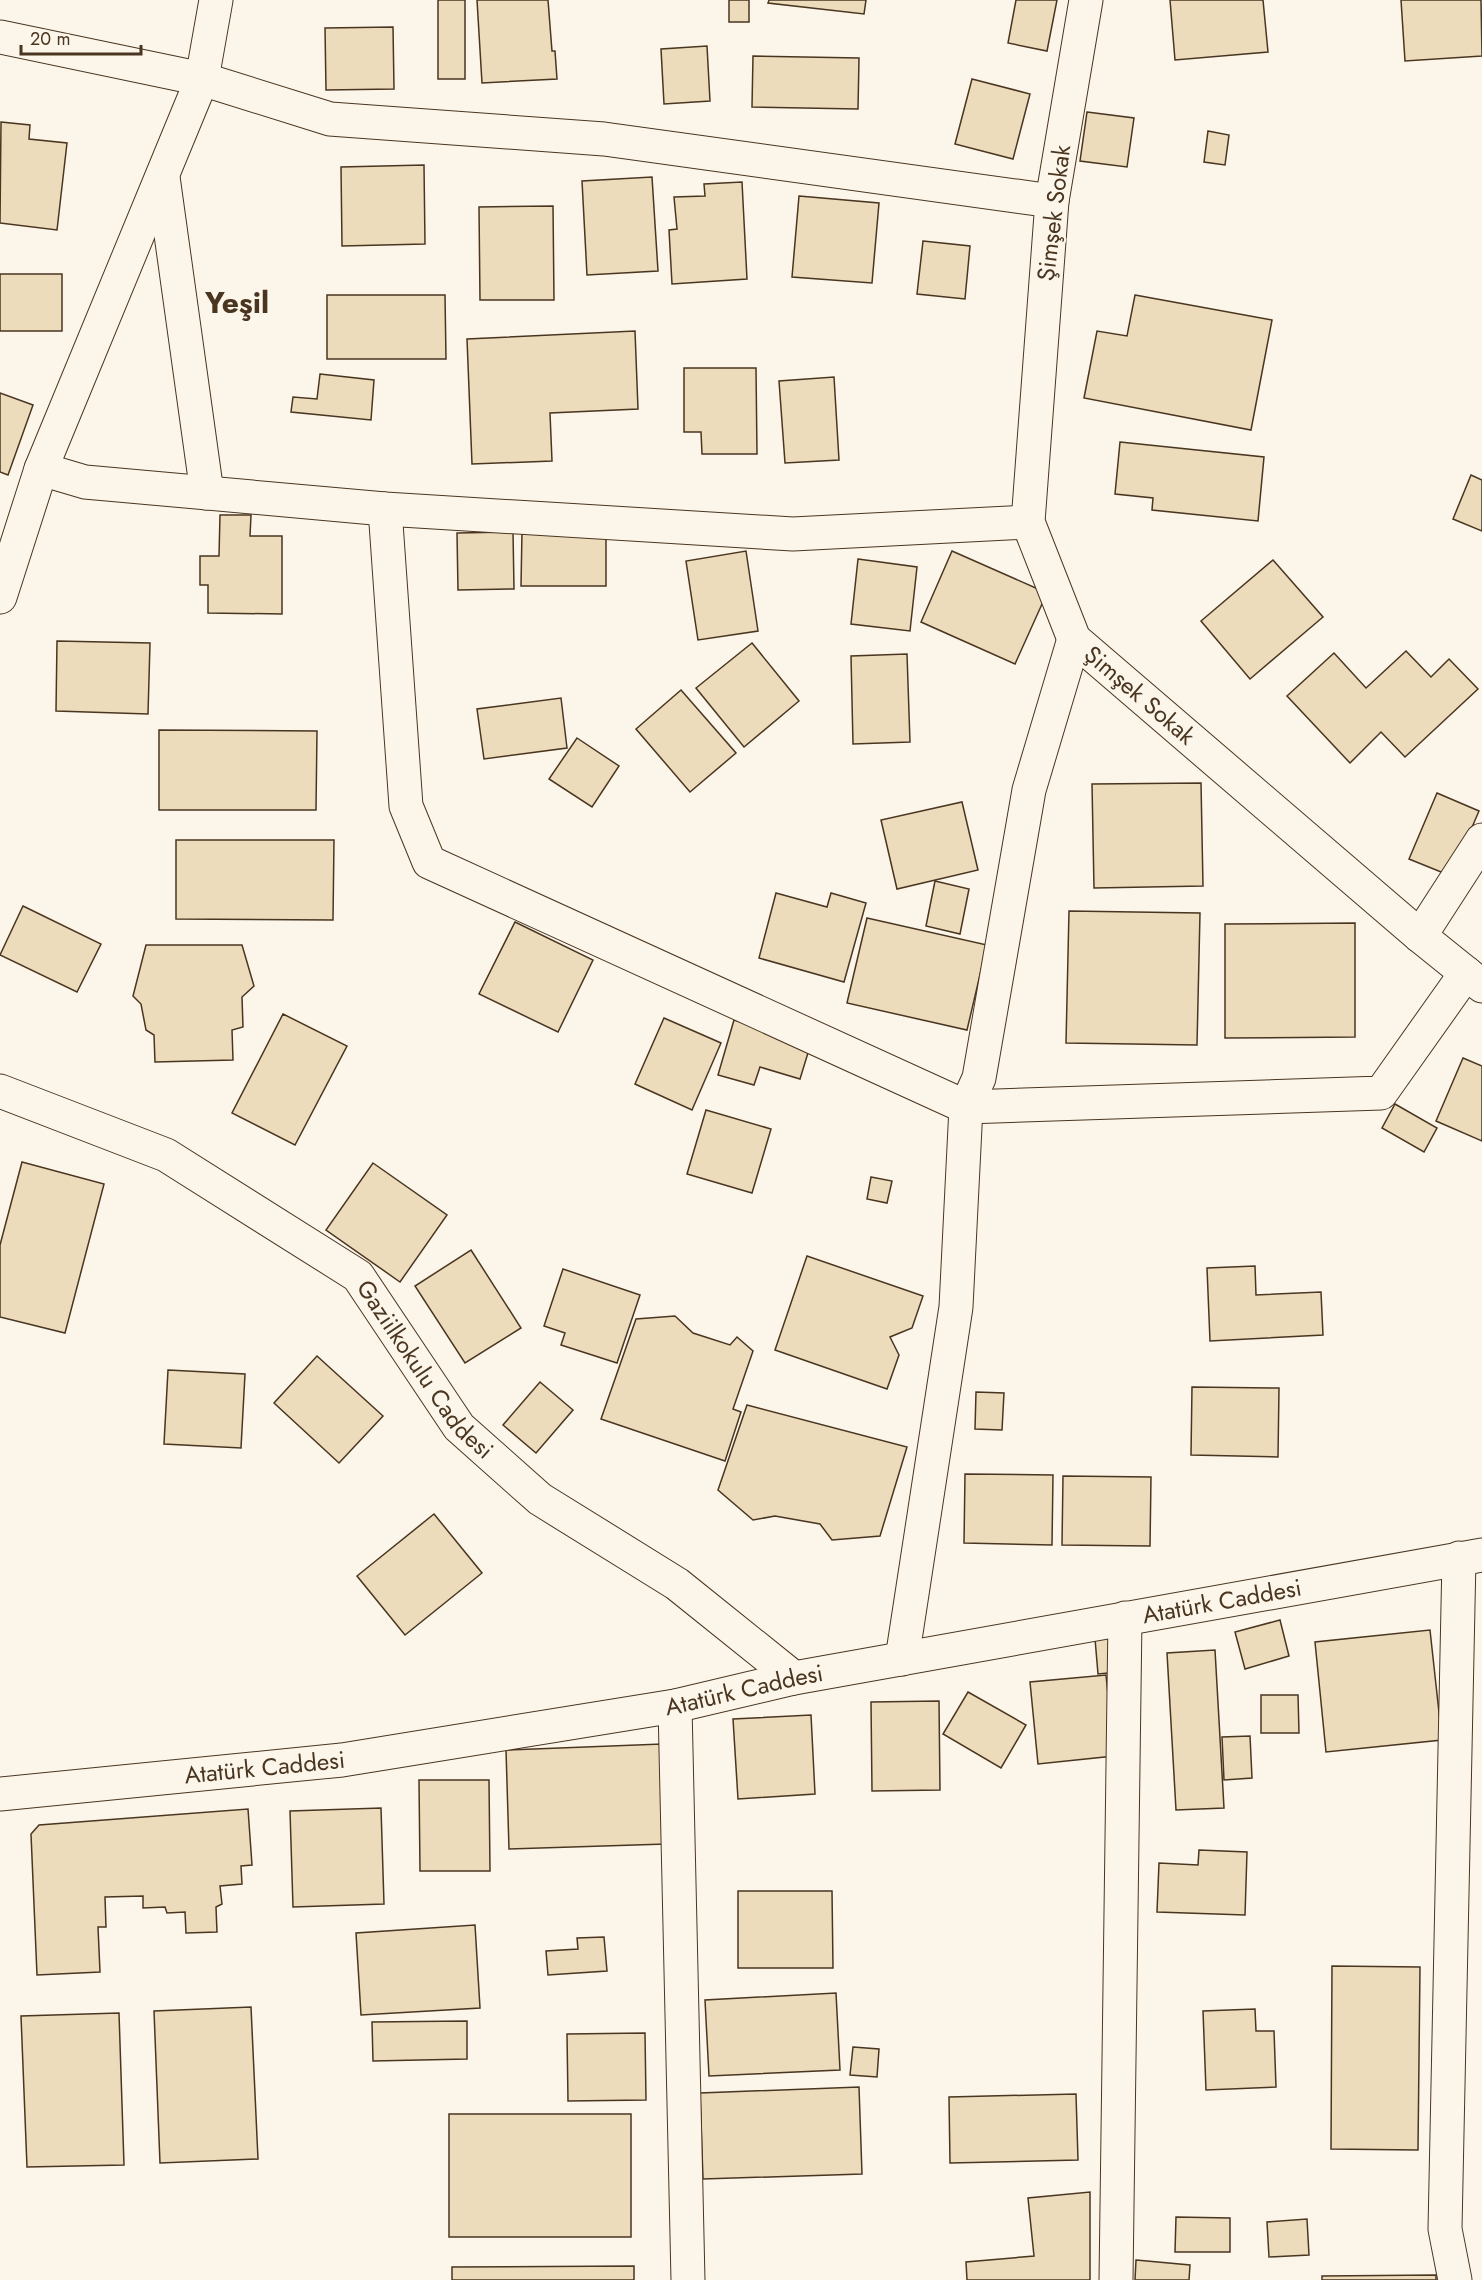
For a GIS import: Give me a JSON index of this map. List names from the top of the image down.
{
  "streets": {
    "street": ["Şimşek Sokak", "Gaziilkokulu Caddesi", "Atatürk Caddesi"]
  },
  "crossings": [
    ["Gaziilkokulu Caddesi", "Atatürk Caddesi"]
  ],
  "districts": ["Yeşil"],
  "scale_bar": "20 m"
}
